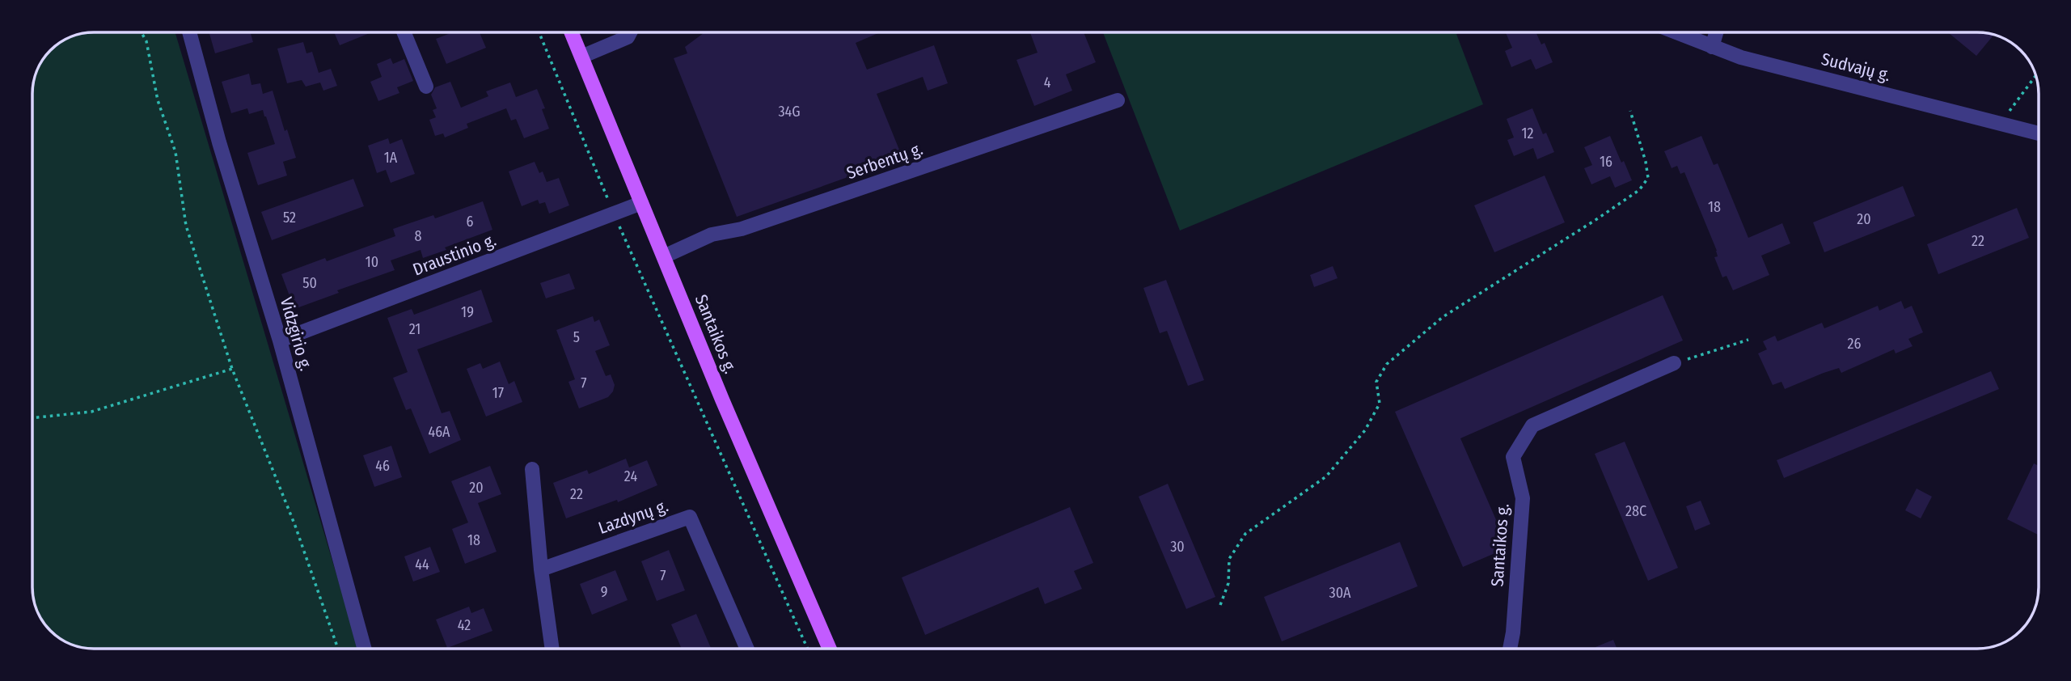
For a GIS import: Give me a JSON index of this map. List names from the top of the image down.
{
  "streets": {
    "main road": ["Santaikos g."],
    "street": [
      "Sudvajų g.",
      "Serbentų g.",
      "Draustinio g.",
      "Vidzgirio g.",
      "Lazdynų g."
    ]
  },
  "crossings": [
    ["Serbentų g.", "Santaikos g."],
    ["Draustinio g.", "Vidzgirio g."],
    ["Draustinio g.", "Santaikos g."]
  ],
  "house_numbers": [
    "4",
    "34G",
    "12",
    "1A",
    "16",
    "18",
    "52",
    "20",
    "6",
    "8",
    "22",
    "10",
    "50",
    "19",
    "21",
    "5",
    "26",
    "7",
    "17",
    "46A",
    "46",
    "24",
    "20",
    "22",
    "28C",
    "18",
    "30",
    "44",
    "7",
    "9",
    "30A",
    "42"
  ]
}
